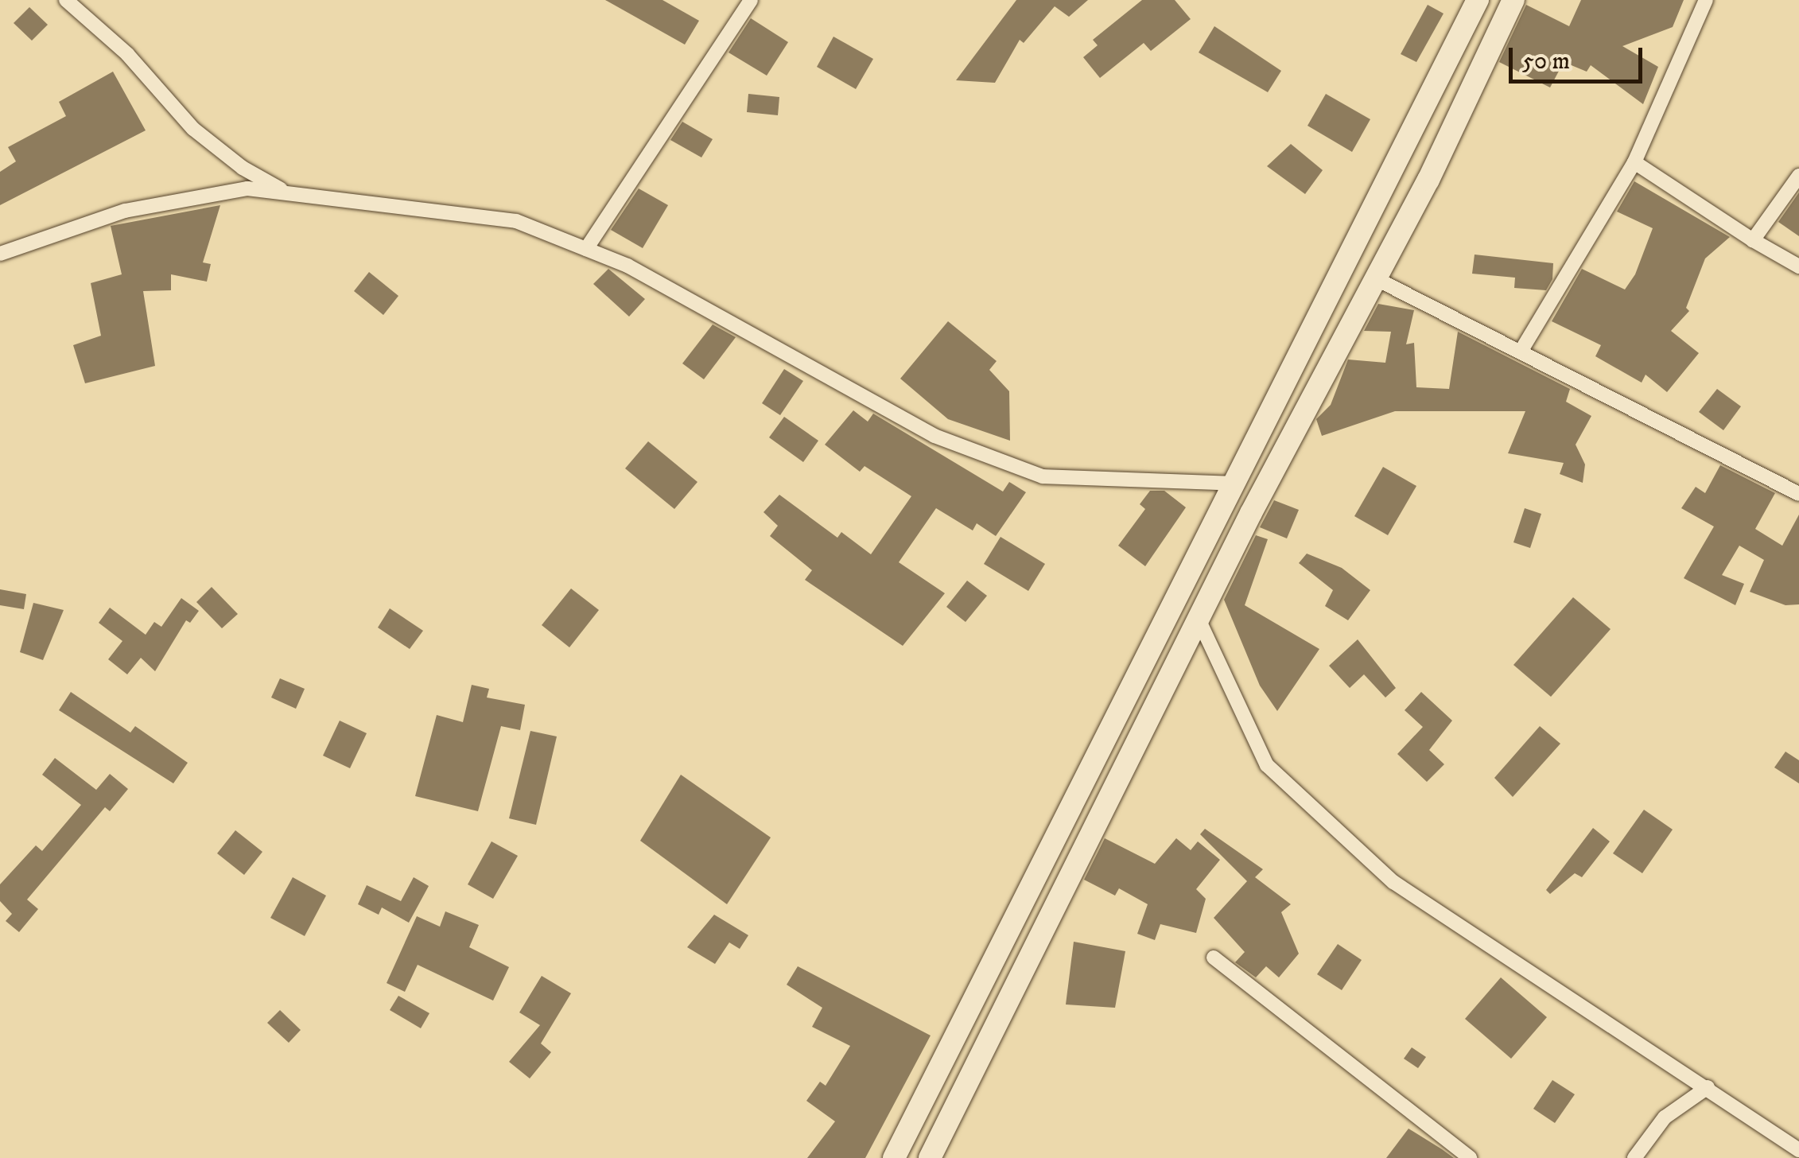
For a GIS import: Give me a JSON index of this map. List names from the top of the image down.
{
  "scale_bar": "50 m"
}
